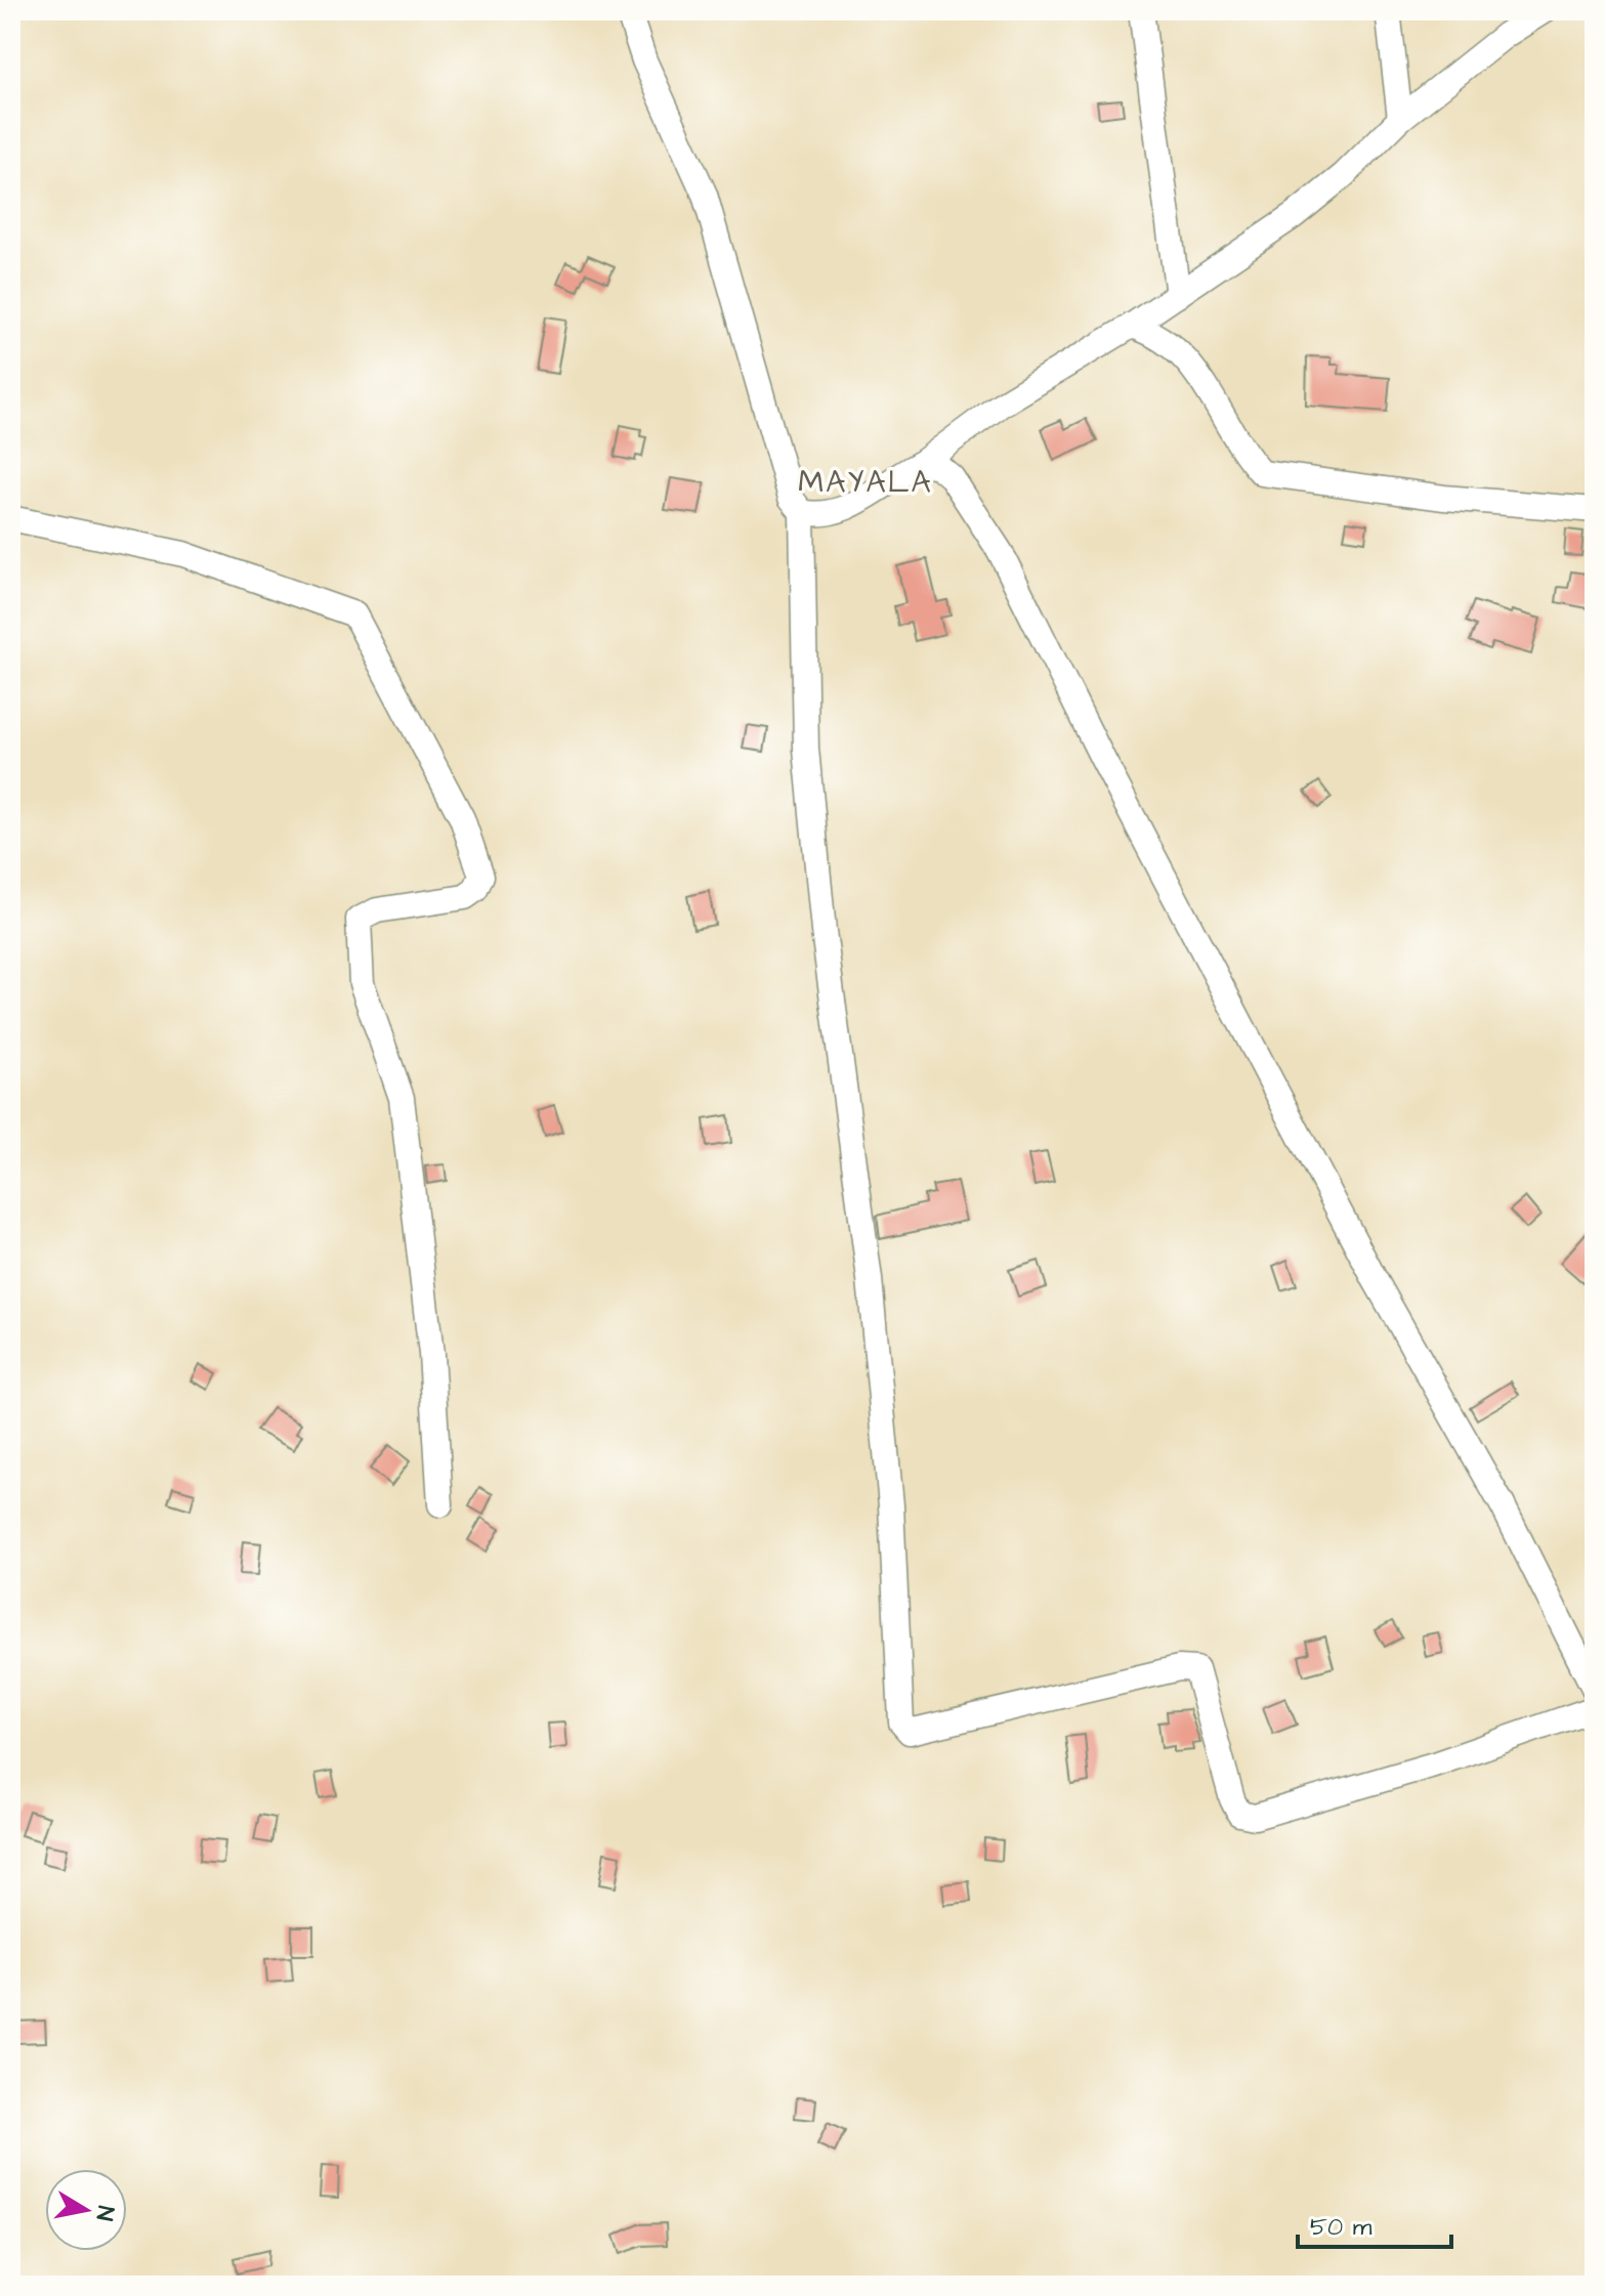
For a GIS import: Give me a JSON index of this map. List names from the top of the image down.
{
  "districts": ["MAYALA"],
  "scale_bar": "50 m",
  "north": "right"
}
